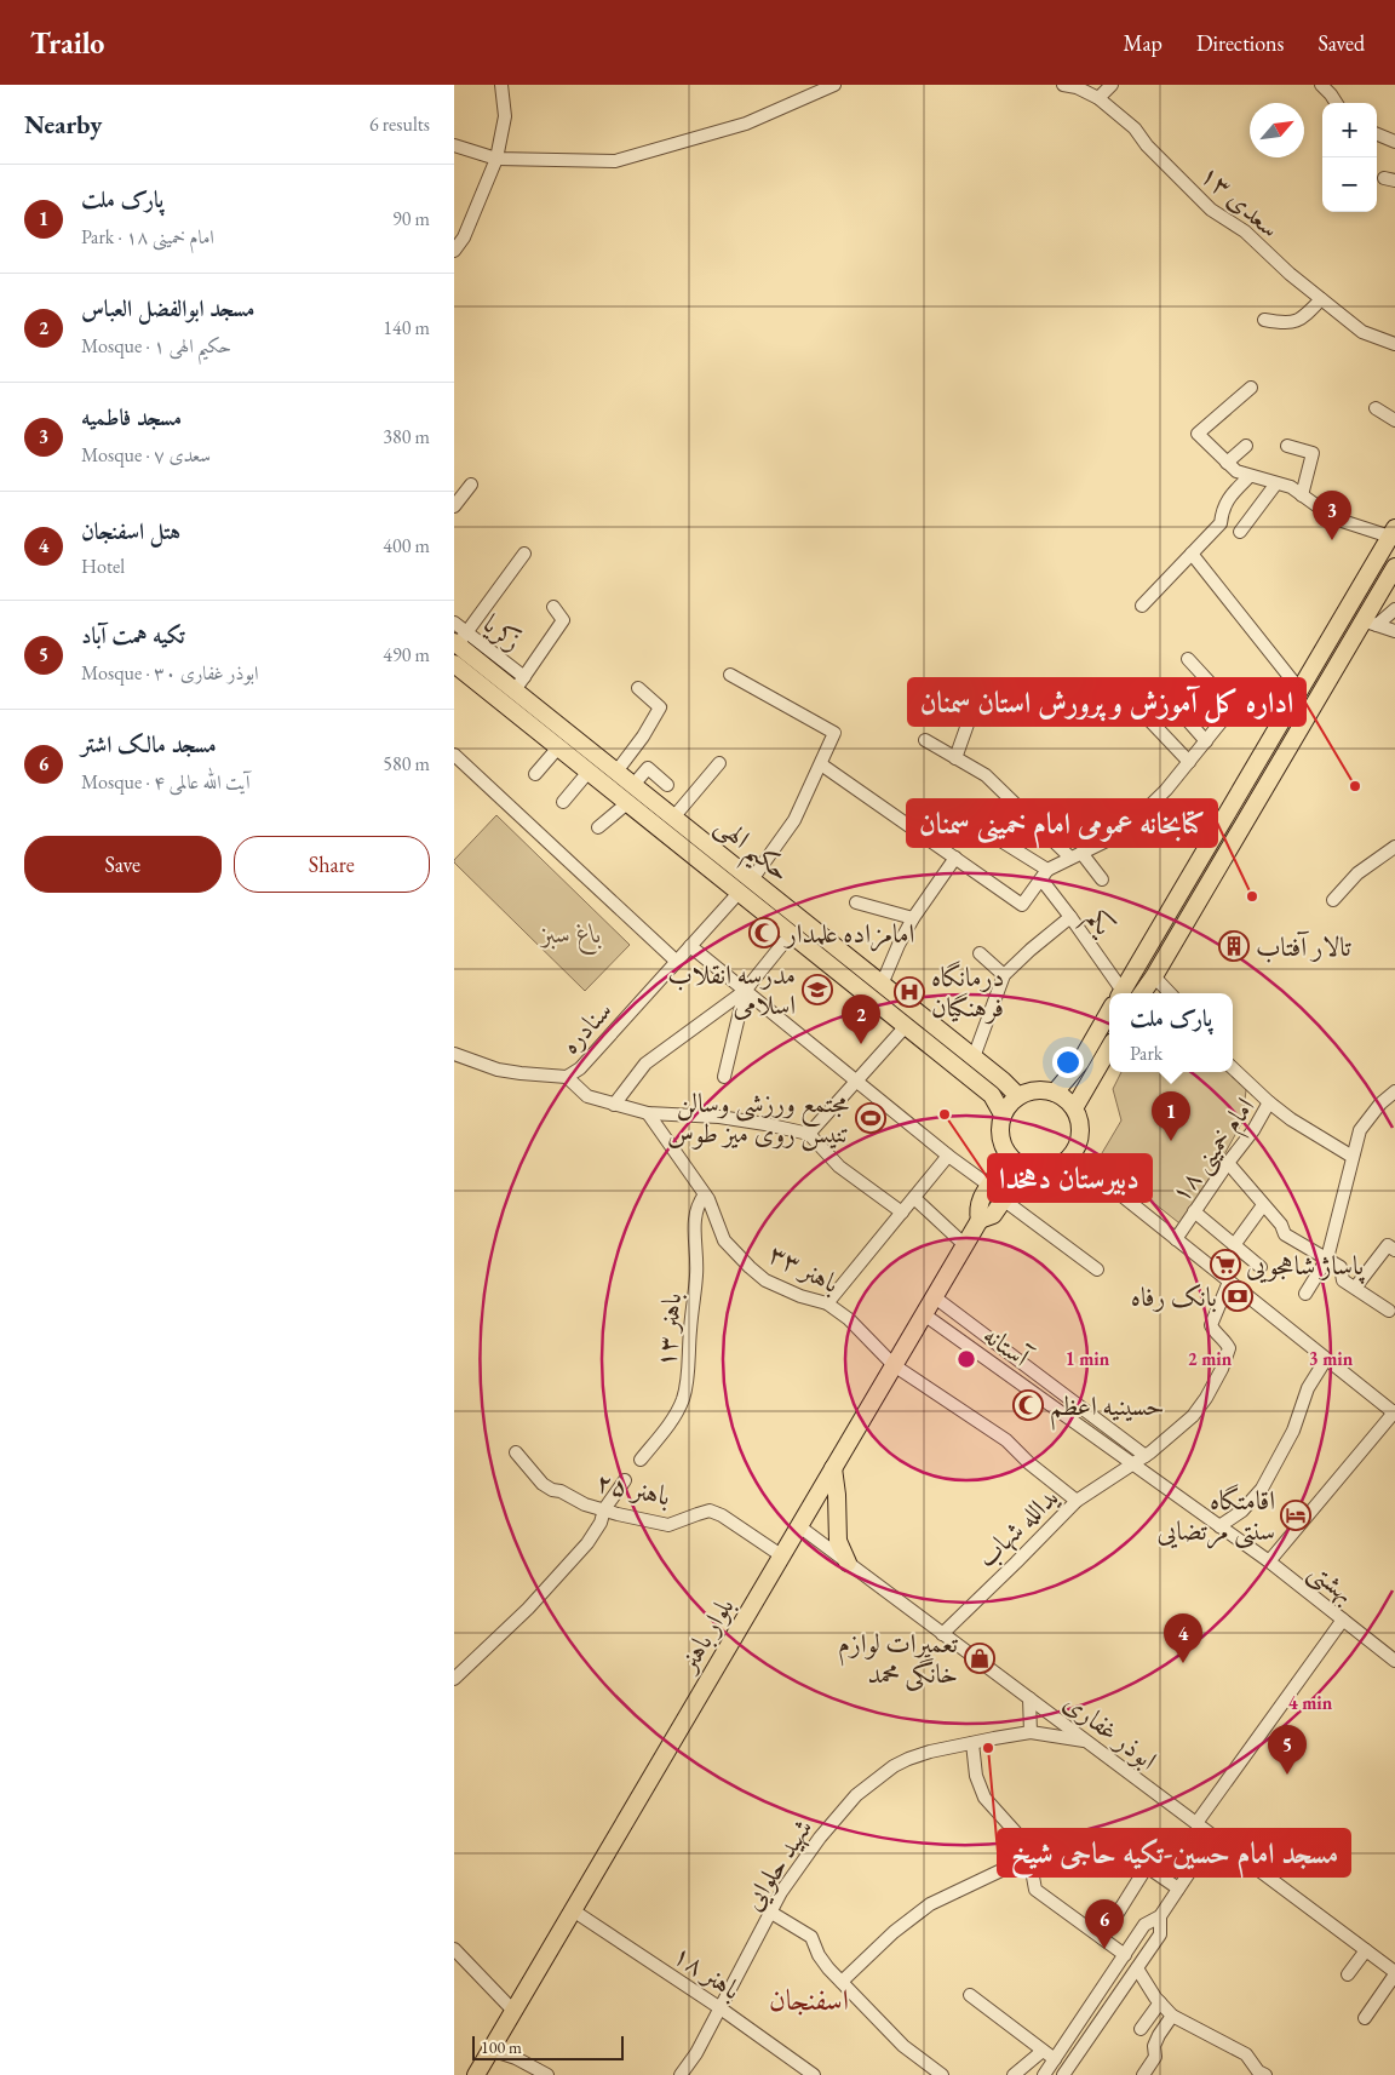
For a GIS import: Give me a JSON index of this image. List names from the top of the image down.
{
  "streets": {
    "main road": ["حکیم الهی", "بلوار باهنر"],
    "street": [
      "سعدی ۱۳",
      "زکریا",
      "یکم",
      "سنادره",
      "امام خمینی ۱۸",
      "باهنر ۳۳",
      "باهنر ۱۳",
      "آستانه",
      "باهنر ۲۵",
      "یدالله شهاب",
      "بهشتی",
      "ابوذر غفاری",
      "شهید حلوایی",
      "باهنر ۱۸"
    ]
  },
  "crossings": [
    ["زکریا", "حکیم الهی"],
    ["حکیم الهی", "سنادره"],
    ["باهنر ۳۳", "باهنر ۱۳"],
    ["باهنر ۳۳", "یدالله شهاب"],
    ["باهنر ۳۳", "بلوار باهنر"],
    ["آستانه", "یدالله شهاب"],
    ["آستانه", "بهشتی"],
    ["آستانه", "بلوار باهنر"],
    ["باهنر ۲۵", "بلوار باهنر"],
    ["یدالله شهاب", "ابوذر غفاری"],
    ["بلوار باهنر", "ابوذر غفاری"],
    ["بلوار باهنر", "باهنر ۱۸"],
    ["ابوذر غفاری", "شهید حلوایی"],
    ["شهید حلوایی", "باهنر ۱۸"]
  ],
  "districts": ["اسفنجان"],
  "parks": ["باغ سبز"],
  "places": {
    "other": [
      "اداره کل آموزش و پرورش استان سمنان",
      "کتابخانه عمومی امام خمینی سمنان",
      "دبیرستان دهخدا",
      "مسجد امام حسین-تکیه حاجی شیخ"
    ],
    "mosque": ["امامزاده علمدار", "حسینیه اعظم"],
    "building": ["تالار آفتاب"],
    "school or university": ["مدرسه انقلاب اسلامی"],
    "hospital": ["درمانگاه فرهنگیان"],
    "sports": ["مجتمع ورزشی وسالن تنیس روی میز طوس"],
    "supermarket": ["پاساژ شاهجویی"],
    "bank": ["بانک رفاه"],
    "hotel": ["اقامتگاه سنتی مرتضایی"],
    "shop": ["تعمیرات لوازم خانگی محمد"]
  },
  "scale_bar": "100 m",
  "north": "top right",
  "page": {
    "header": "Trailo",
    "nav": ["Map", "Directions", "Saved"],
    "heading": ["Nearby", "6 results"],
    "map_buttons": ["+", "−"],
    "list": [
      {
        "mark": "1",
        "name": "پارک ملت",
        "note": "Park · امام خمینی ۱۸",
        "value": "90 m"
      },
      {
        "mark": "2",
        "name": "مسجد ابوالفضل العباس",
        "note": "Mosque · حکیم الهی ۱",
        "value": "140 m"
      },
      {
        "mark": "3",
        "name": "مسجد فاطمیه",
        "note": "Mosque · سعدی ۷",
        "value": "380 m"
      },
      {
        "mark": "4",
        "name": "هتل اسفنجان",
        "note": "Hotel",
        "value": "400 m"
      },
      {
        "mark": "5",
        "name": "تکیه همت آباد",
        "note": "Mosque · ابوذر غفاری ۳۰",
        "value": "490 m"
      },
      {
        "mark": "6",
        "name": "مسجد مالک اشتر",
        "note": "Mosque · آیت الله عالمی ۴",
        "value": "580 m"
      }
    ],
    "pins": [
      "3",
      "2",
      "1",
      "4",
      "5",
      "6"
    ],
    "buttons": ["Save", "Share"],
    "popup": ["پارک ملت", "Park"],
    "scale": "100 m"
  },
  "rings": [
    "1 min",
    "2 min",
    "3 min",
    "4 min"
  ]
}
